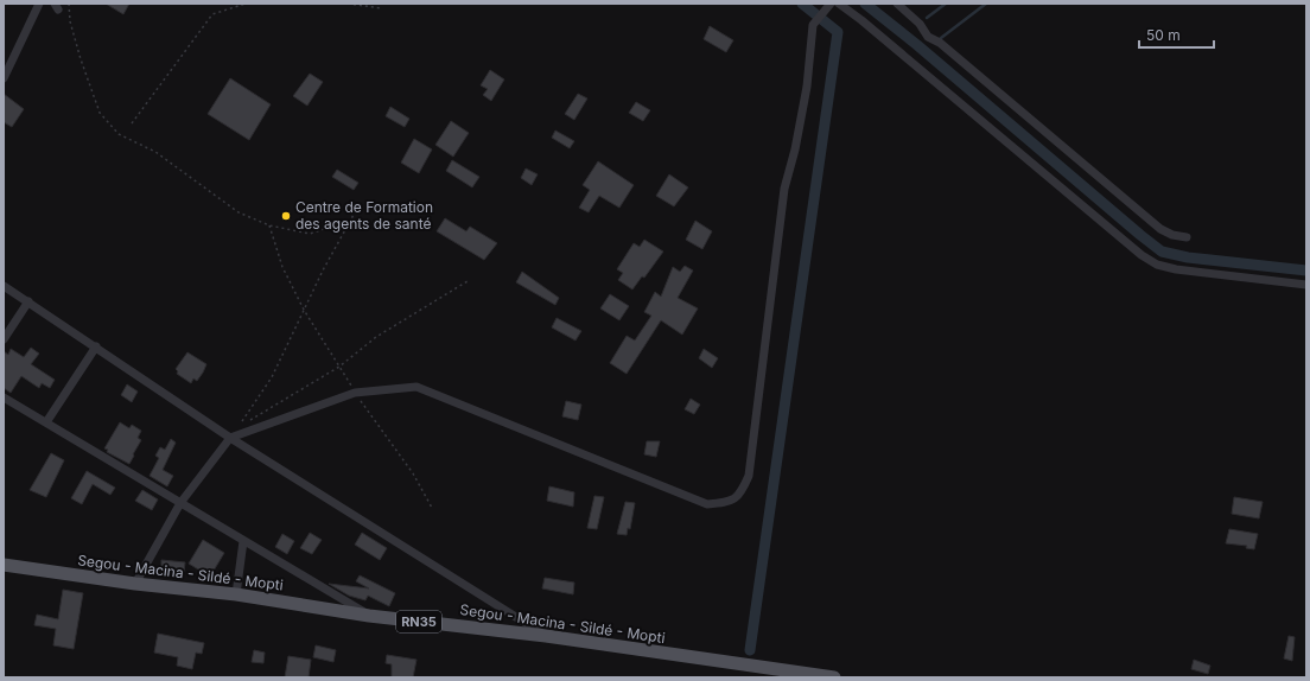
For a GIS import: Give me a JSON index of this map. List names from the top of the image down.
{
  "streets": {
    "main road": ["Segou - Macina - Sildé - Mopti", "RN35"]
  },
  "places": ["Centre de Formation des agents de santé"],
  "scale_bar": "50 m"
}
